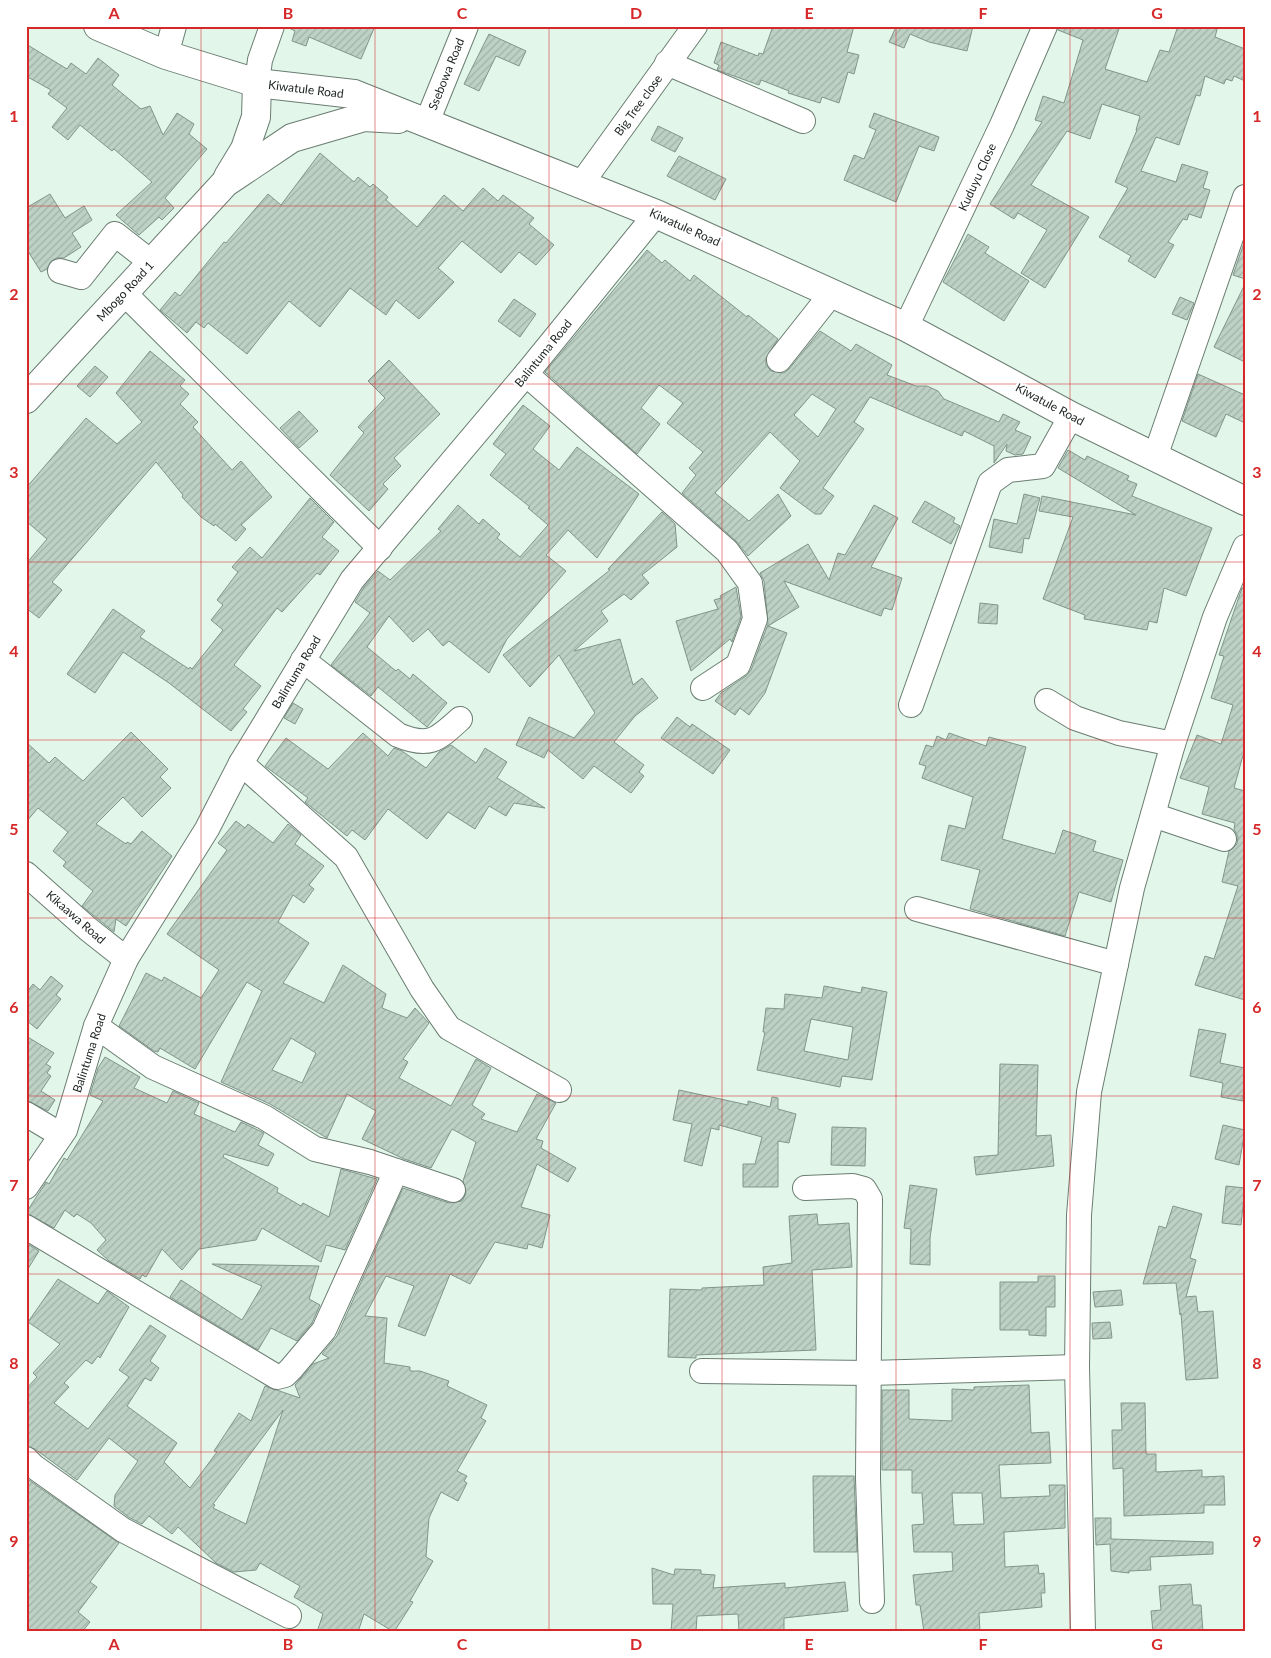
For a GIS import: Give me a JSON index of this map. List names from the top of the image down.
{
  "streets": {
    "main road": ["Kiwatule Road", "Mbogo Road 1"],
    "street": [
      "Ssebowa Road",
      "Big Tree close",
      "Kuduyu Close",
      "Balintuma Road",
      "Kikaawa Road"
    ]
  },
  "crossings": [
    ["Ssebowa Road", "Kiwatule Road"],
    ["Ssebowa Road", "Mbogo Road 1"],
    ["Kiwatule Road", "Big Tree close"],
    ["Kiwatule Road", "Kuduyu Close"],
    ["Kiwatule Road", "Mbogo Road 1"],
    ["Kiwatule Road", "Balintuma Road"],
    ["Balintuma Road", "Kikaawa Road"]
  ],
  "grid": {
    "columns": [
      "A",
      "B",
      "C",
      "D",
      "E",
      "F",
      "G"
    ],
    "rows": [
      "1",
      "2",
      "3",
      "4",
      "5",
      "6",
      "7",
      "8",
      "9"
    ]
  }
}
